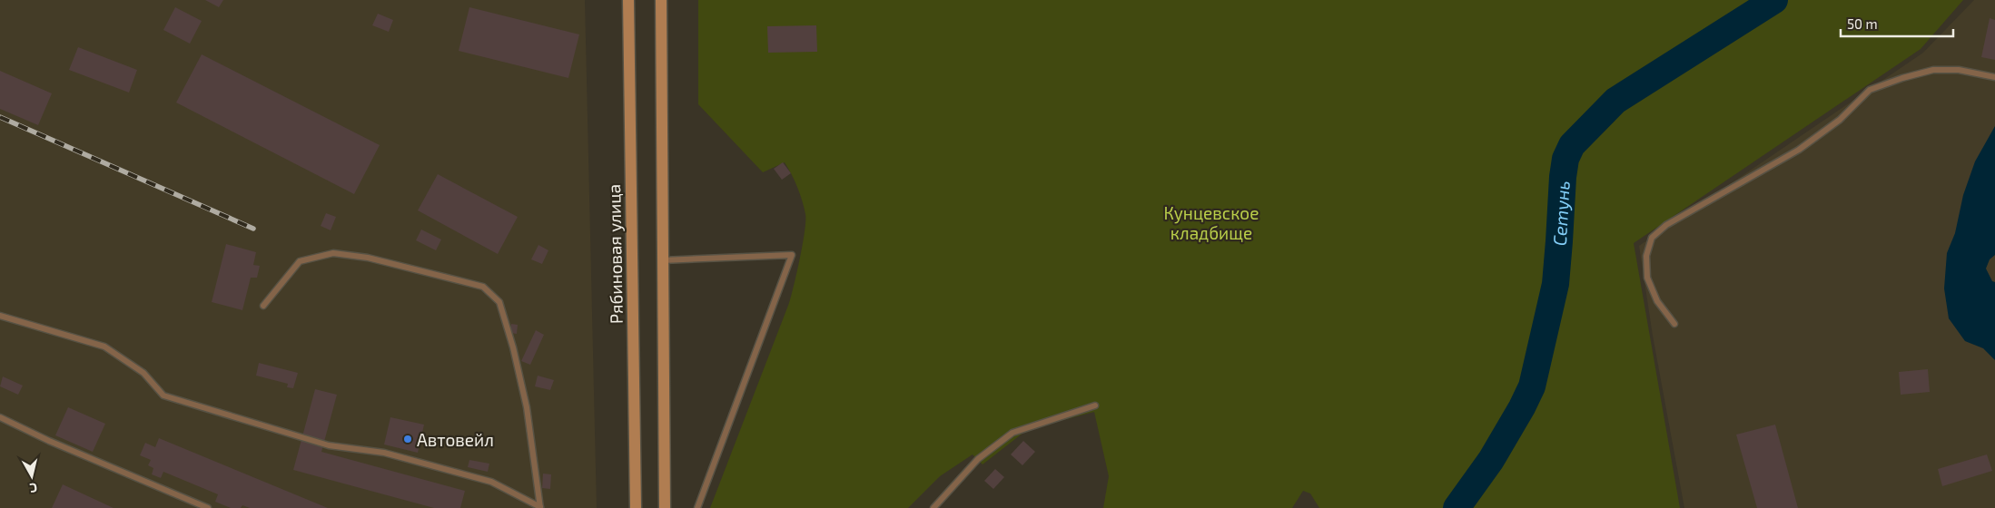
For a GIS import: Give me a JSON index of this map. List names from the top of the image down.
{
  "streets": {
    "main road": ["Рябиновая улица"]
  },
  "water": ["Сетунь"],
  "parks": ["Кунцевское кладбище"],
  "places": ["Автовейл"],
  "scale_bar": "50 m",
  "north": "bottom"
}
